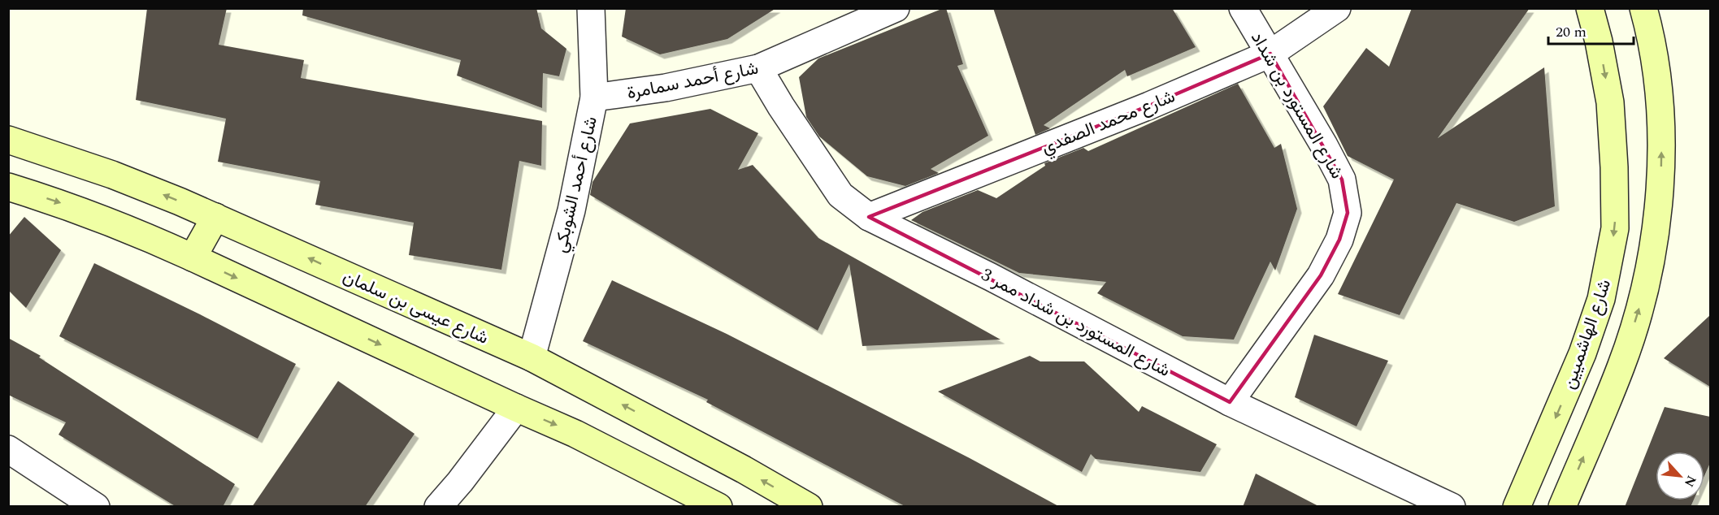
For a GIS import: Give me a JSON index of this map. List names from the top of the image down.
{
  "streets": {
    "street": [
      "شارع أحمد سمامرة",
      "شارع المستورد بن شداد",
      "شارع محمد الصفدي",
      "شارع أحمد الشوبكي",
      "شارع عيسى بن سلمان",
      "شارع المستورد بن شداد ممر 3",
      "شارع الهاشميين"
    ]
  },
  "crossings": [
    ["شارع أحمد سمامرة", "شارع أحمد الشوبكي"],
    ["شارع أحمد سمامرة", "شارع المستورد بن شداد ممر 3"],
    ["شارع المستورد بن شداد", "شارع محمد الصفدي"],
    ["شارع المستورد بن شداد", "شارع المستورد بن شداد ممر 3"],
    ["شارع محمد الصفدي", "شارع المستورد بن شداد ممر 3"],
    ["شارع أحمد الشوبكي", "شارع عيسى بن سلمان"]
  ],
  "scale_bar": "20 m",
  "north": "bottom right"
}
